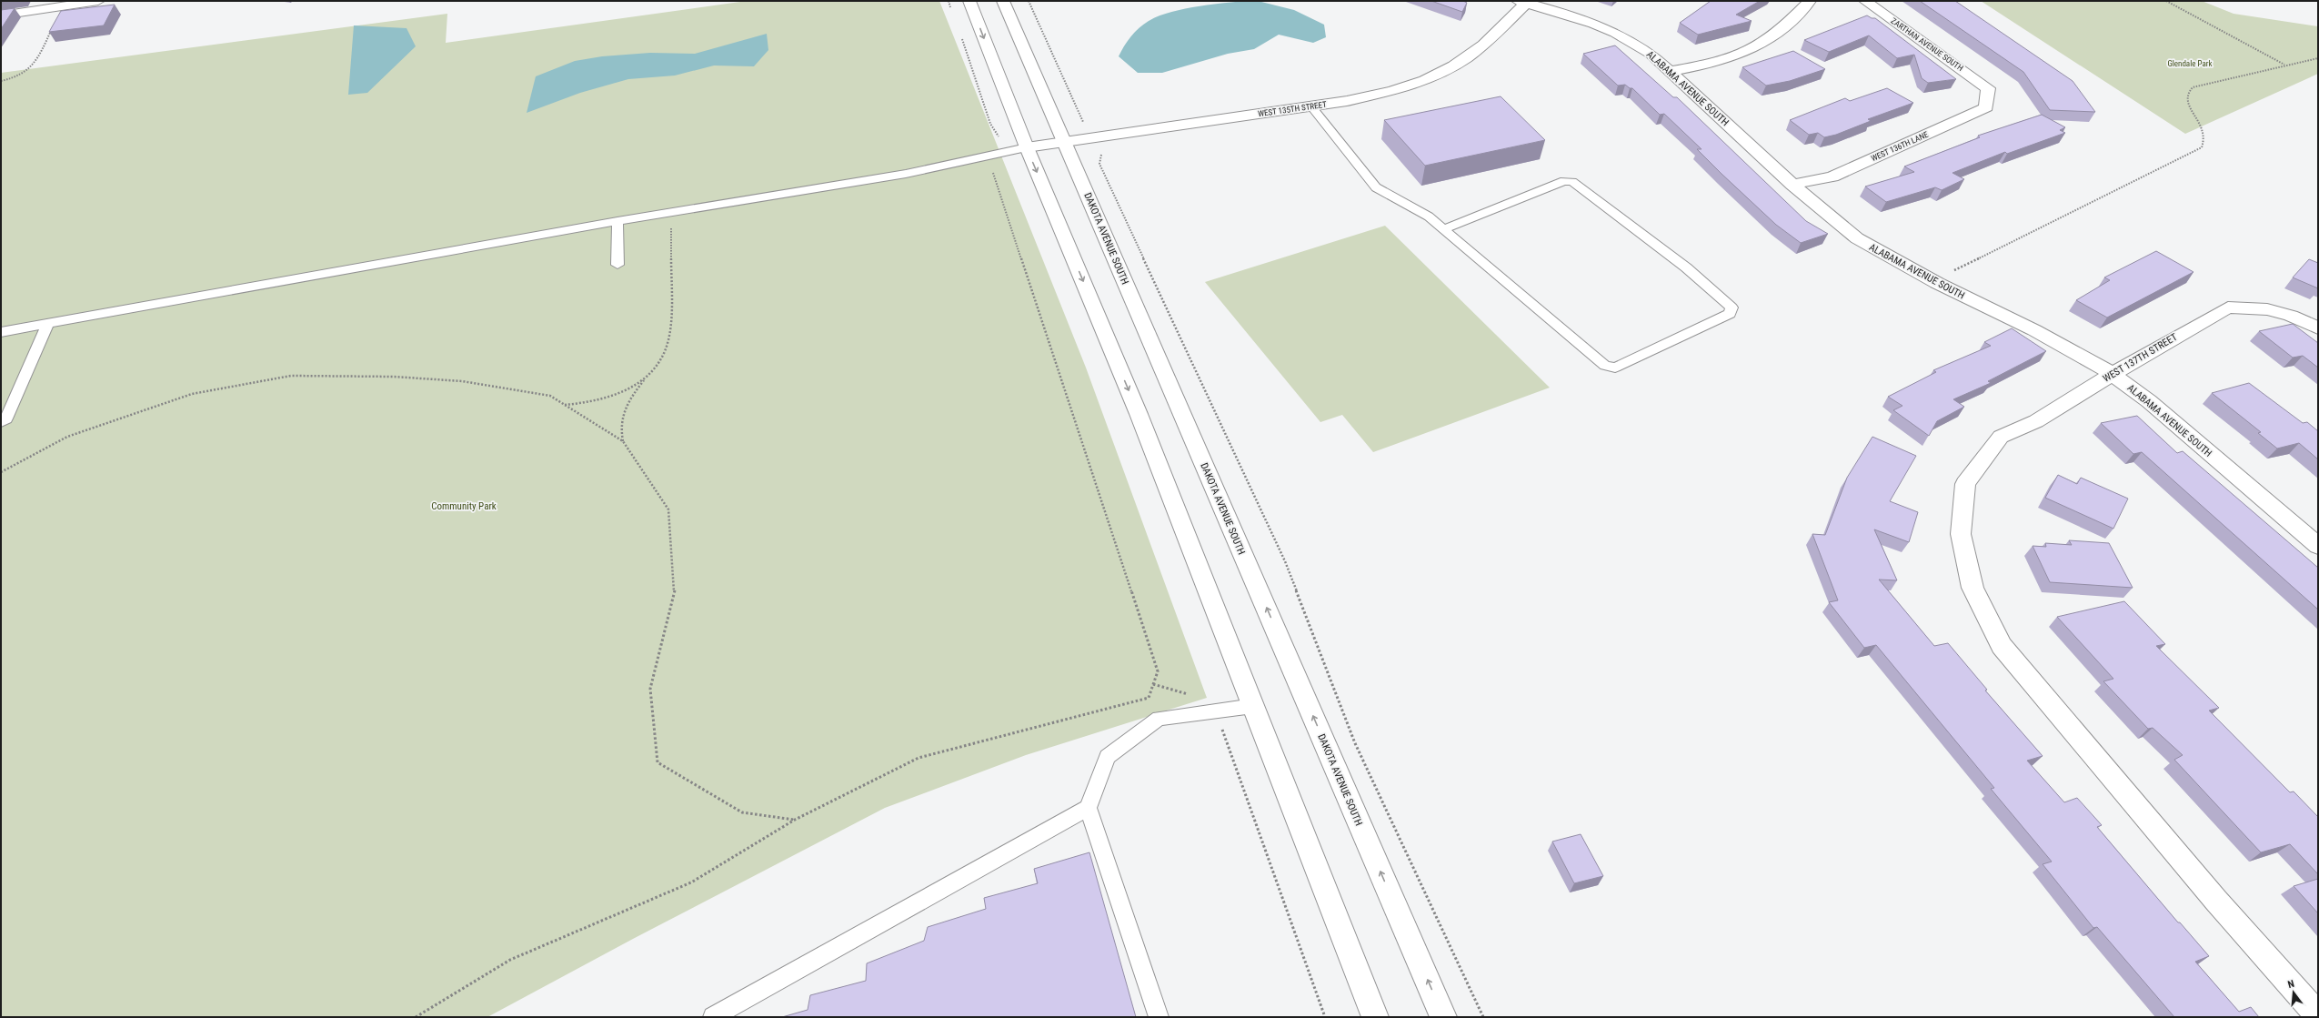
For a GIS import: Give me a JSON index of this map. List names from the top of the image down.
{
  "streets": {
    "street": [
      "ZARTHAN AVENUE SOUTH",
      "ALABAMA AVENUE SOUTH",
      "WEST 135TH STREET",
      "WEST 136TH LANE",
      "DAKOTA AVENUE SOUTH",
      "WEST 137TH STREET"
    ]
  },
  "crossings": [
    ["ZARTHAN AVENUE SOUTH", "WEST 136TH LANE"],
    ["ALABAMA AVENUE SOUTH", "WEST 135TH STREET"],
    ["ALABAMA AVENUE SOUTH", "WEST 136TH LANE"],
    ["ALABAMA AVENUE SOUTH", "WEST 137TH STREET"],
    ["WEST 135TH STREET", "DAKOTA AVENUE SOUTH"]
  ],
  "parks": ["Glendale Park", "Community Park"],
  "north": "top"
}
